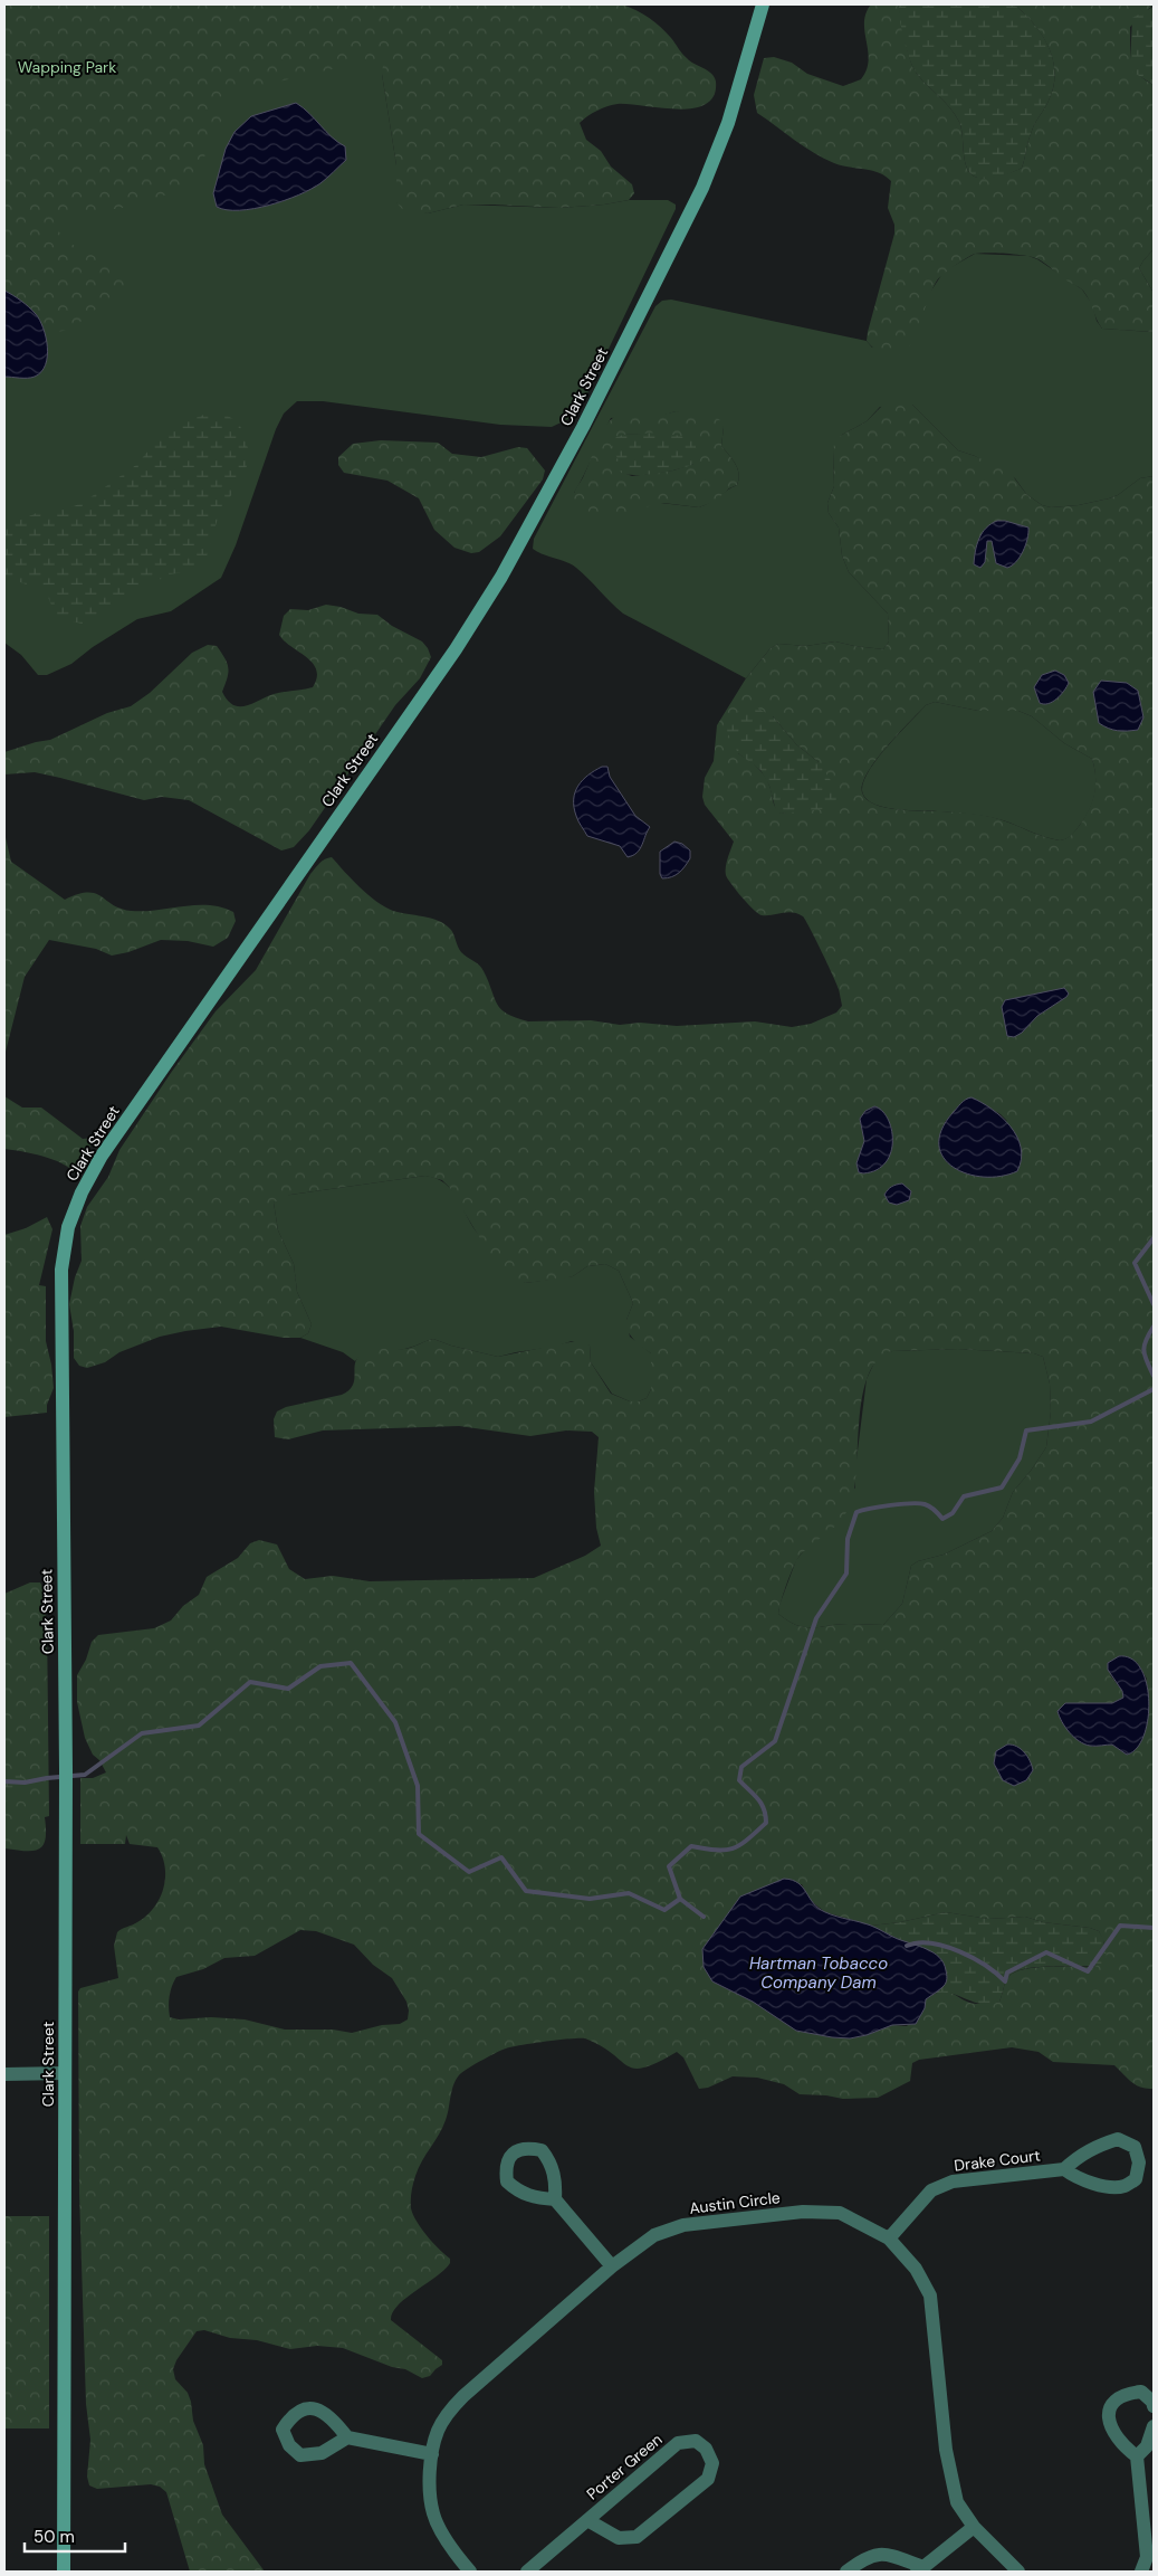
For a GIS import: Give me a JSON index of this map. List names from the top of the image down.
{
  "streets": {
    "main road": ["Clark Street"],
    "street": ["Drake Court", "Austin Circle", "Porter Green"]
  },
  "crossings": [
    ["Drake Court", "Austin Circle"]
  ],
  "water": ["Hartman Tobacco Company Dam"],
  "parks": ["Wapping Park"],
  "scale_bar": "50 m"
}
